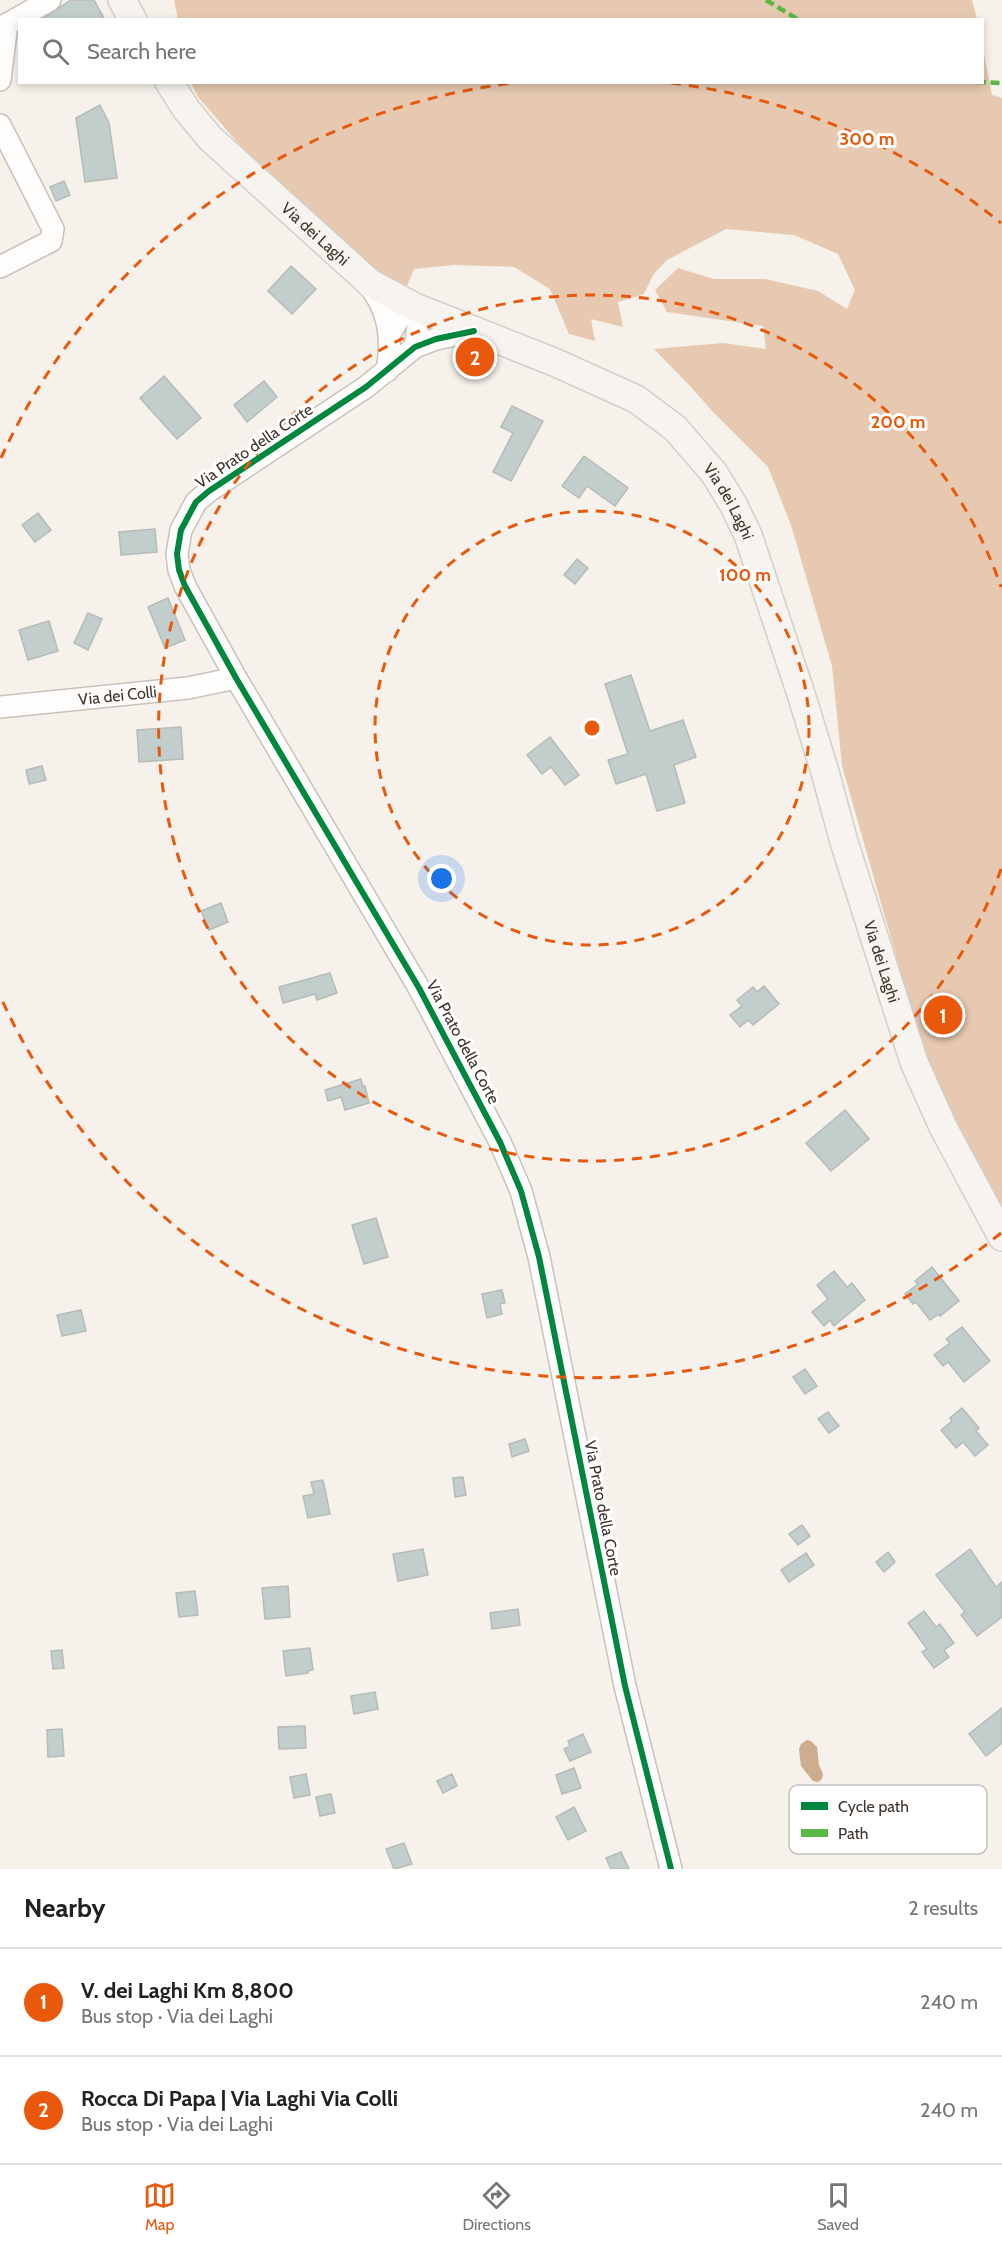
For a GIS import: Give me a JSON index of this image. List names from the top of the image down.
{
  "streets": {
    "main road": ["Via dei Laghi"],
    "street": ["Via Prato della Corte", "Via dei Colli"]
  },
  "crossings": [
    ["Via Prato della Corte", "Via dei Colli"]
  ],
  "legend": ["Cycle path", "Path"],
  "page": {
    "search": "Search here",
    "pins": ["2", "1"],
    "heading": ["Nearby", "2 results"],
    "list": [
      {
        "mark": "1",
        "name": "V. dei Laghi Km 8,800",
        "note": "Bus stop · Via dei Laghi",
        "value": "240 m"
      },
      {
        "mark": "2",
        "name": "Rocca Di Papa | Via Laghi Via Colli",
        "note": "Bus stop · Via dei Laghi",
        "value": "240 m"
      }
    ],
    "nav": ["Map", "Directions", "Saved"]
  },
  "rings": ["300 m", "200 m", "100 m"]
}
